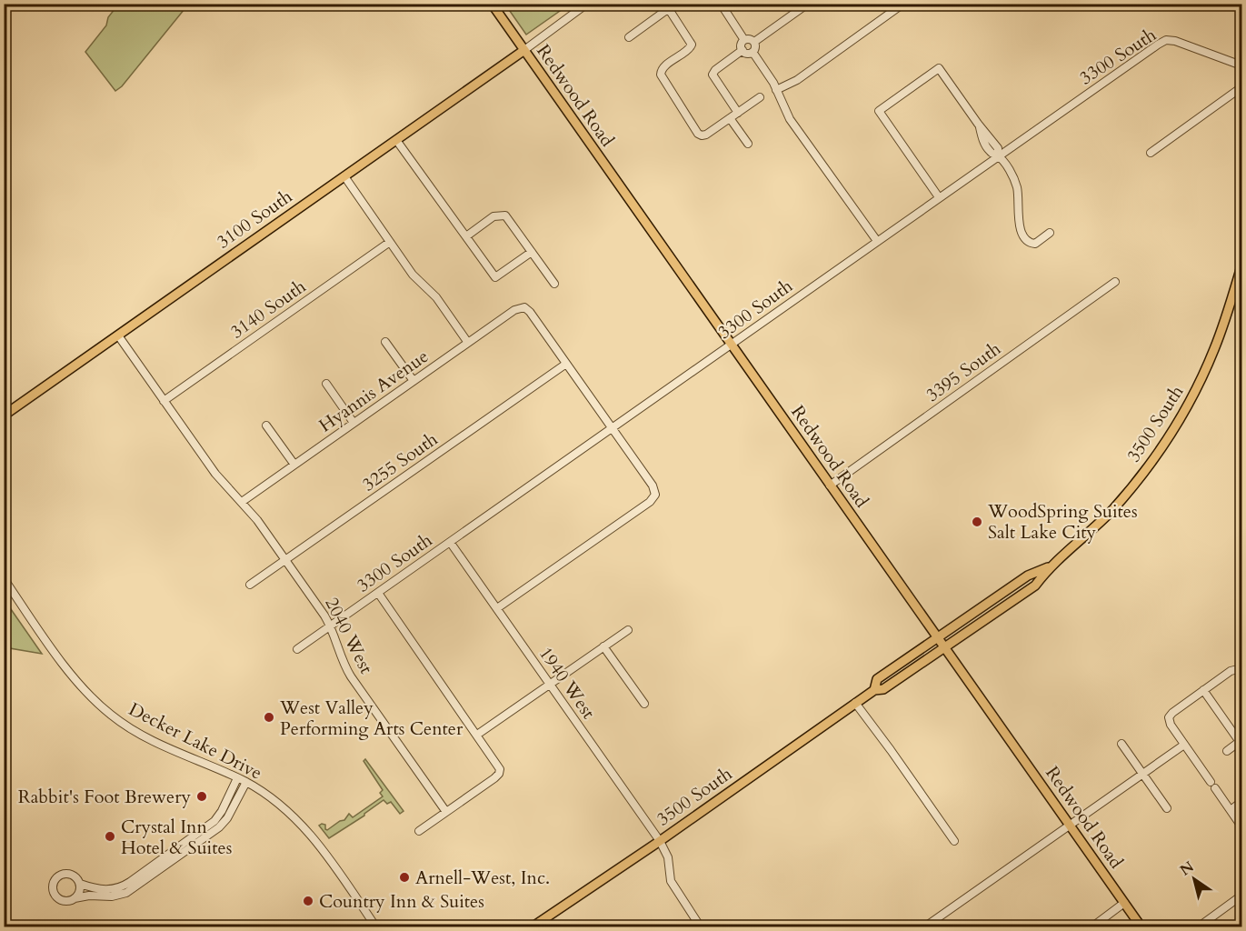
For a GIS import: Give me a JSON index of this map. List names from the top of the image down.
{
  "streets": {
    "main road": ["Redwood Road", "3100 South", "3500 South"],
    "street": [
      "3300 South",
      "3140 South",
      "3395 South",
      "Hyannis Avenue",
      "3255 South",
      "2040 West",
      "1940 West",
      "Decker Lake Drive"
    ]
  },
  "crossings": [
    ["3300 South", "Redwood Road"],
    ["3300 South", "2040 West"],
    ["3300 South", "1940 West"],
    ["Redwood Road", "3100 South"],
    ["Redwood Road", "3395 South"],
    ["Redwood Road", "3500 South"],
    ["3100 South", "2040 West"],
    ["3140 South", "2040 West"],
    ["Hyannis Avenue", "3255 South"],
    ["Hyannis Avenue", "2040 West"],
    ["3500 South", "1940 West"],
    ["3255 South", "2040 West"]
  ],
  "places": [
    "WoodSpring Suites Salt Lake City",
    "West Valley Performing Arts Center",
    "Rabbit's Foot Brewery",
    "Crystal Inn Hotel & Suites",
    "Arnell-West, Inc.",
    "Country Inn & Suites"
  ],
  "north": "top left"
}
